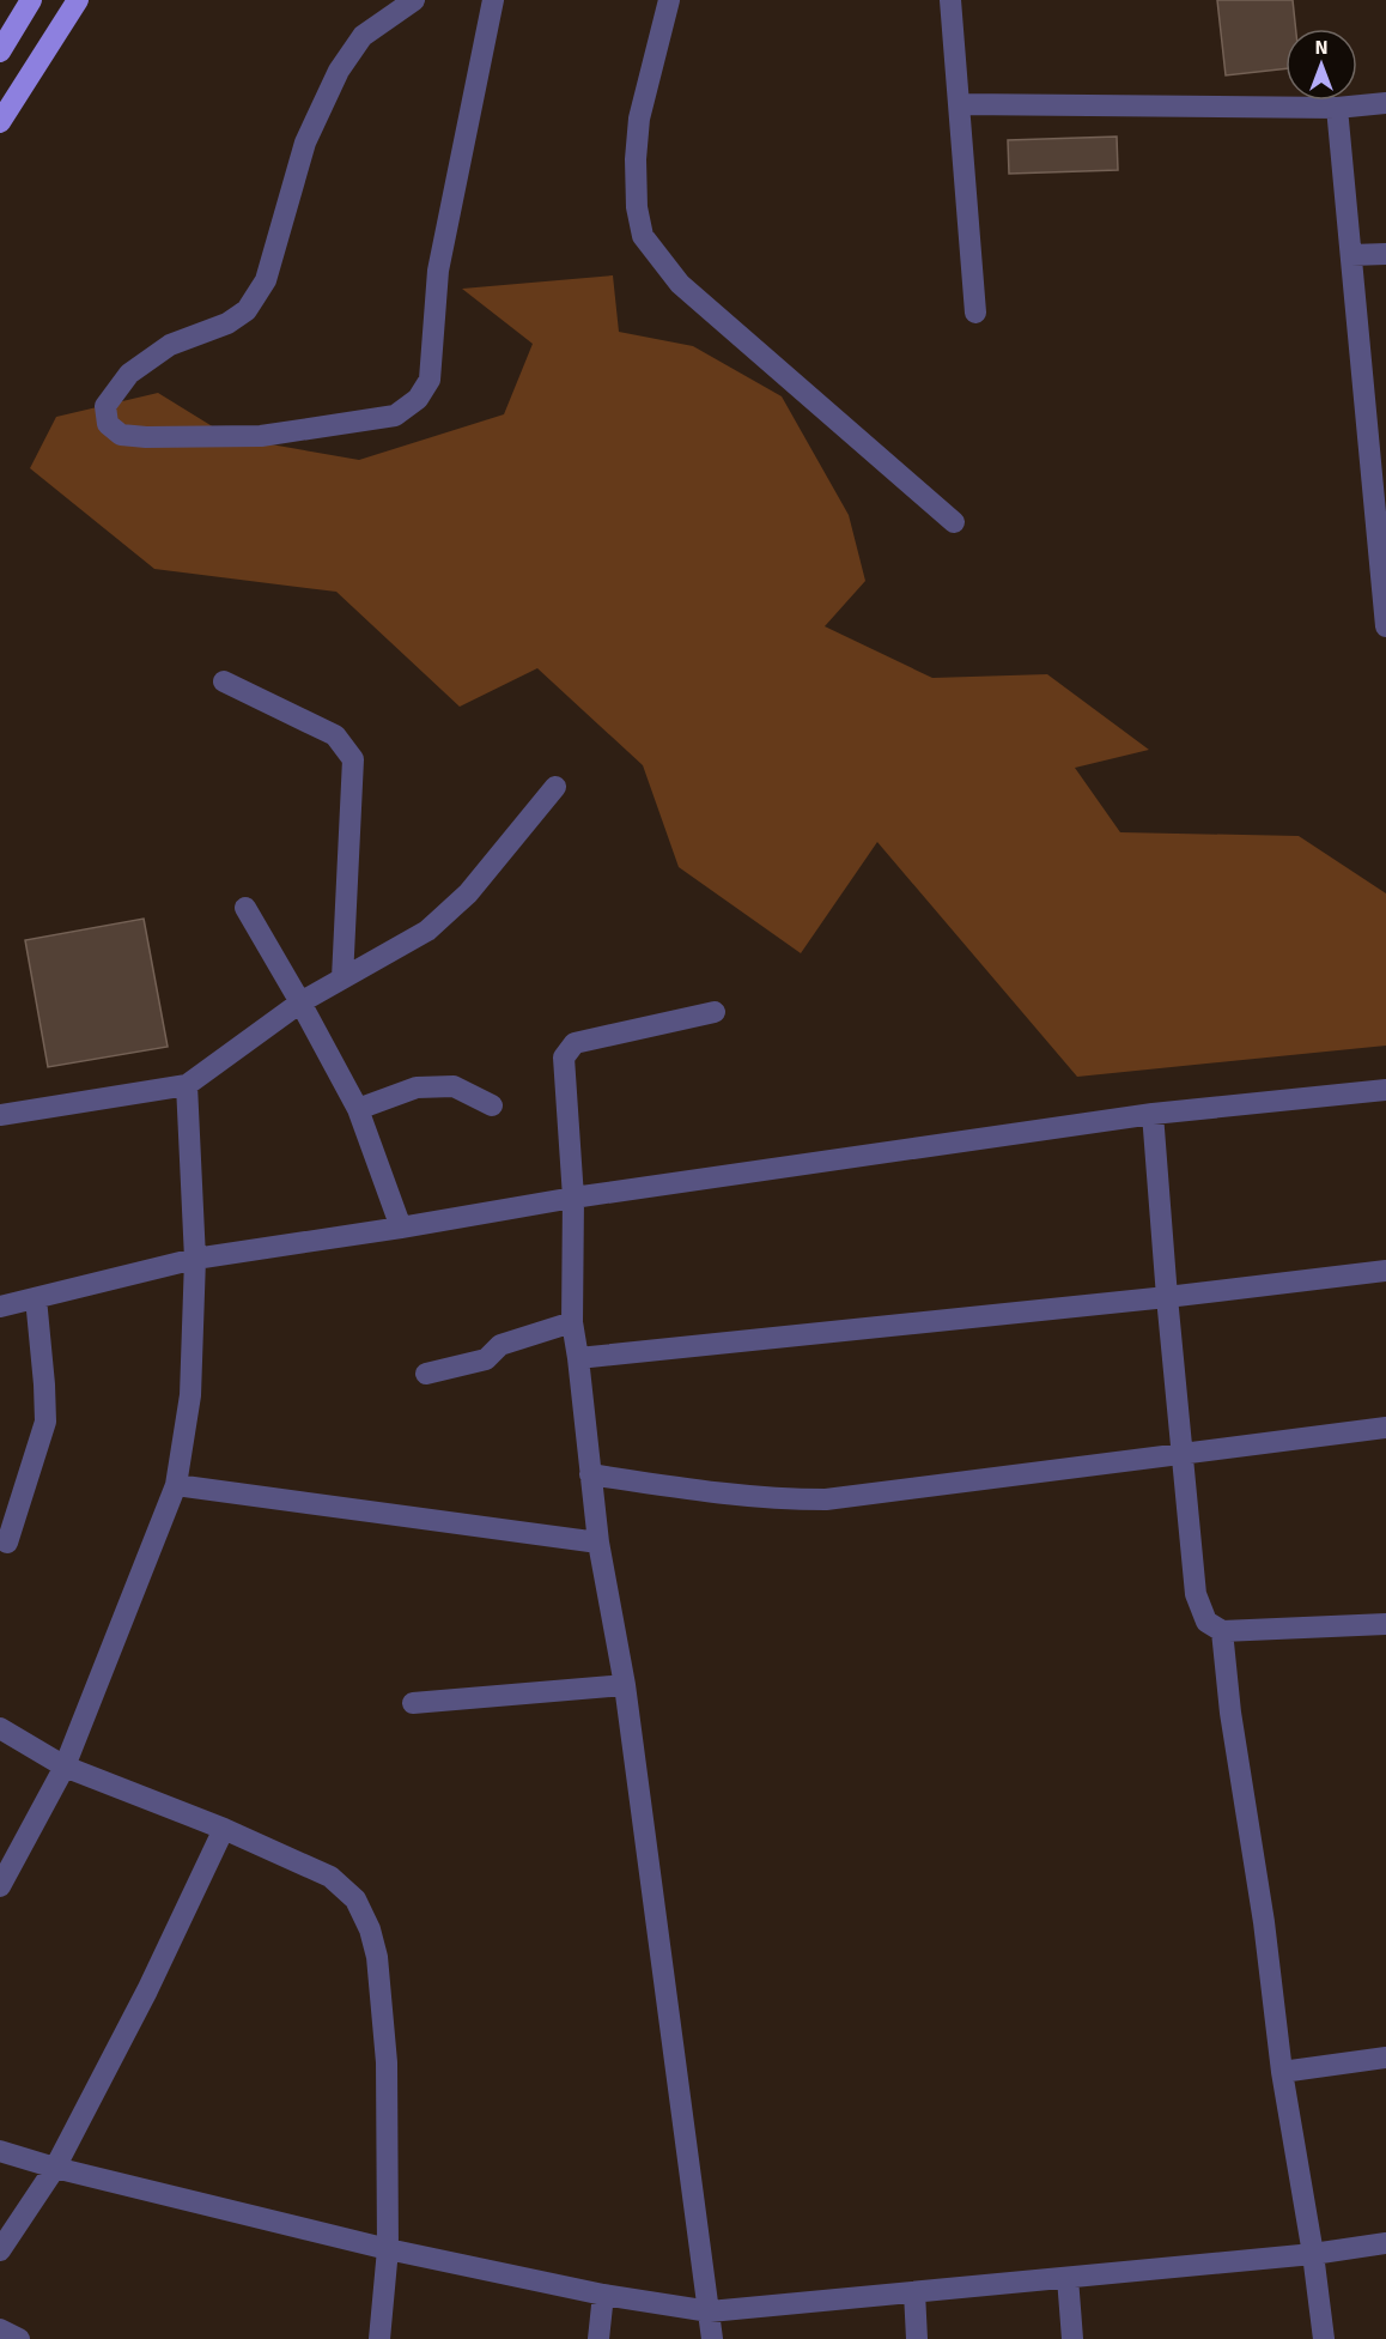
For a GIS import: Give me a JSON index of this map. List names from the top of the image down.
{
  "north": "top"
}
